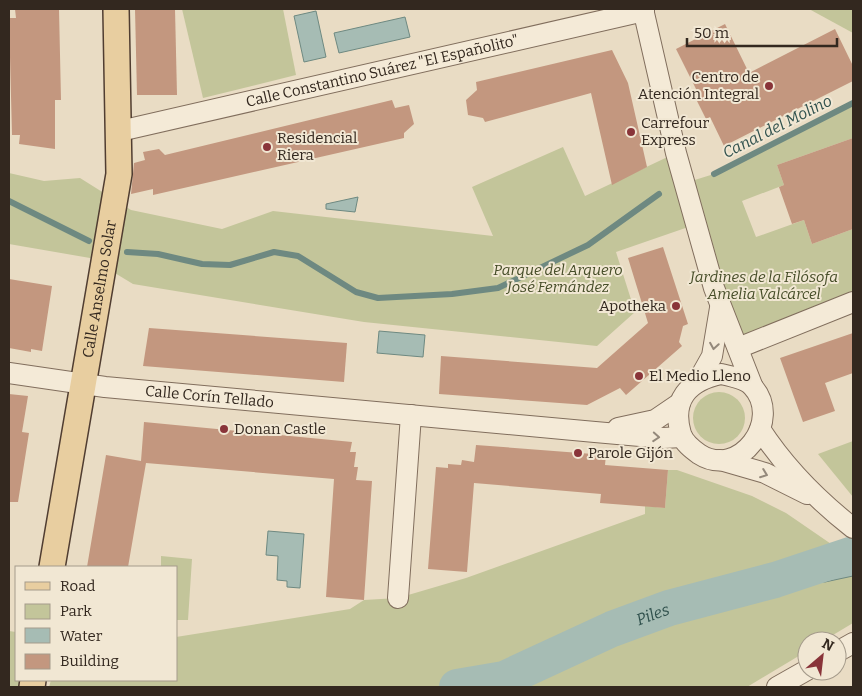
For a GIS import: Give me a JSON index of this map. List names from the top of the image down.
{
  "streets": {
    "main road": ["Calle Anselmo Solar"],
    "street": ["Calle Constantino Suárez \"El Españolito\"", "Calle Corín Tellado"]
  },
  "crossings": [
    ["Calle Constantino Suárez \"El Españolito\"", "Calle Anselmo Solar"],
    ["Calle Anselmo Solar", "Calle Corín Tellado"]
  ],
  "water": ["Canal del Molino", "Piles"],
  "parks": ["Parque del Arquero José Fernández", "Jardines de la Filósofa Amelia Valcárcel"],
  "places": [
    "Centro de Atención Integral",
    "Carrefour Express",
    "Residencial Riera",
    "Apotheka",
    "El Medio Lleno",
    "Donan Castle",
    "Parole Gijón"
  ],
  "legend": [
    "Road",
    "Park",
    "Water",
    "Building"
  ],
  "scale_bar": "50 m",
  "north": "top right"
}
